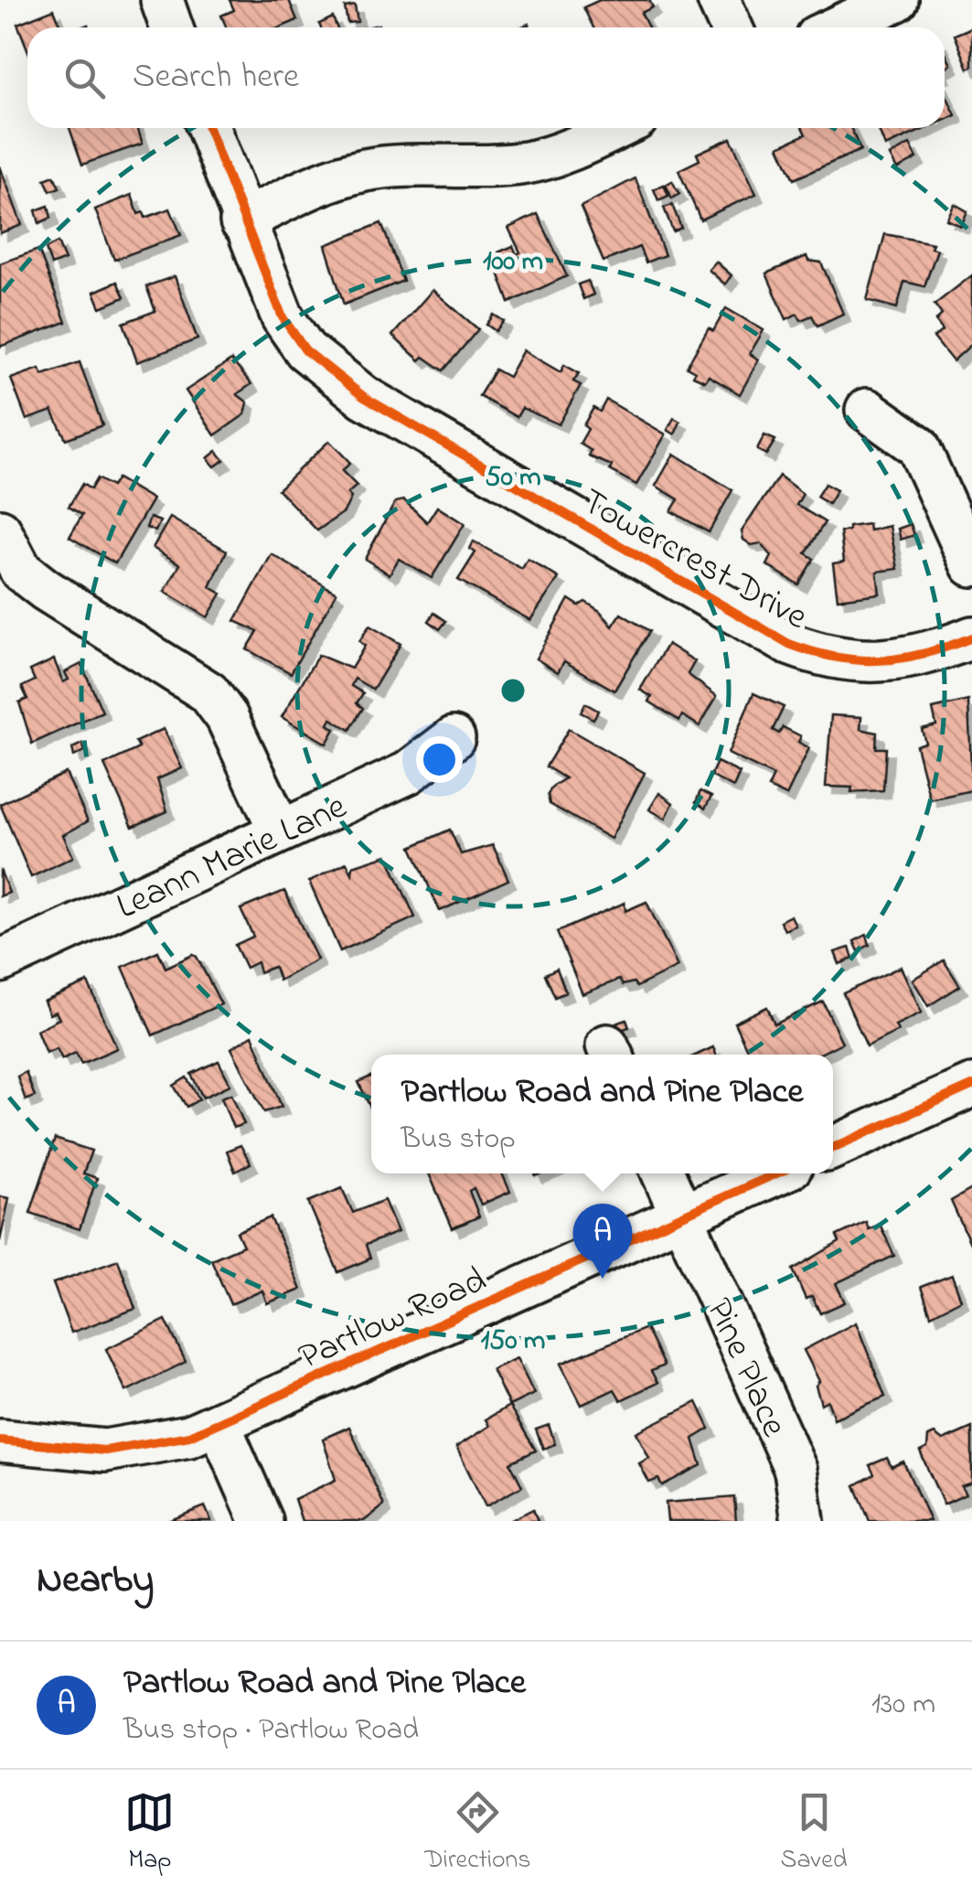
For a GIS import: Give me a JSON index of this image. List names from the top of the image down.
{
  "streets": {
    "street": [
      "Towercrest Drive",
      "Leann Marie Lane",
      "Partlow Road",
      "Pine Place"
    ]
  },
  "crossings": [
    ["Partlow Road", "Pine Place"]
  ],
  "page": {
    "search": "Search here",
    "popup": ["Partlow Road and Pine Place", "Bus stop"],
    "pins": "A",
    "heading": "Nearby",
    "list": [
      {
        "mark": "A",
        "name": "Partlow Road and Pine Place",
        "note": "Bus stop · Partlow Road",
        "value": "130 m"
      }
    ],
    "nav": ["Map", "Directions", "Saved"]
  },
  "rings": ["100 m", "50 m", "150 m"]
}
